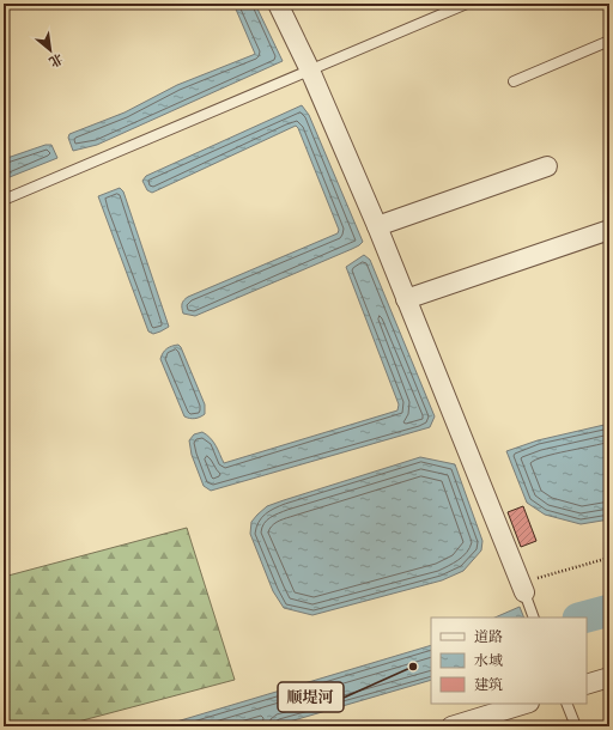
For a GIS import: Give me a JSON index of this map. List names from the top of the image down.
{
  "places": ["顺堤河"],
  "legend": ["道路", "水域", "建筑"],
  "north": "bottom right"
}
